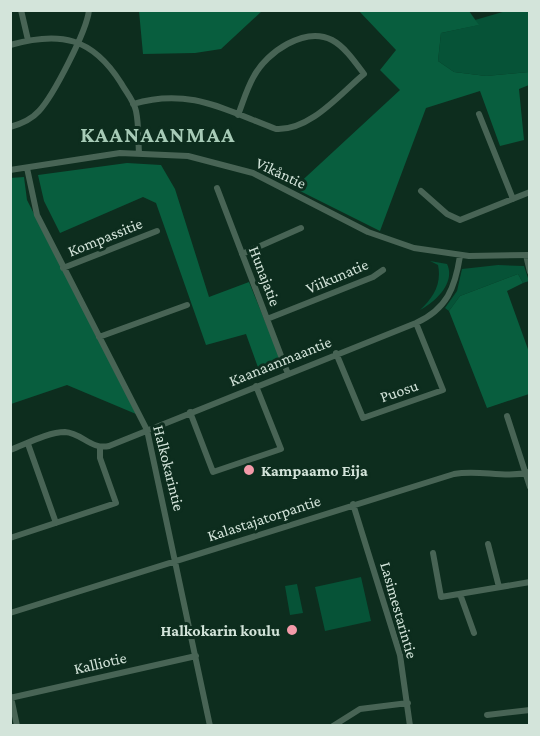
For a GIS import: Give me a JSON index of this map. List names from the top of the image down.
{
  "streets": {
    "street": [
      "Vikåntie",
      "Kompassitie",
      "Hunajatie",
      "Viikunatie",
      "Kaanaanmaantie",
      "Puosu",
      "Halkokarintie",
      "Kalastajatorpantie",
      "Lasimestarintie",
      "Kalliotie"
    ]
  },
  "crossings": [
    ["Vikåntie", "Kaanaanmaantie"],
    ["Vikåntie", "Halkokarintie"],
    ["Kompassitie", "Halkokarintie"],
    ["Hunajatie", "Viikunatie"],
    ["Hunajatie", "Kaanaanmaantie"],
    ["Kaanaanmaantie", "Puosu"],
    ["Kaanaanmaantie", "Halkokarintie"],
    ["Halkokarintie", "Kalastajatorpantie"],
    ["Halkokarintie", "Kalliotie"],
    ["Kalastajatorpantie", "Lasimestarintie"]
  ],
  "districts": ["KAANAANMAA"],
  "places": ["Kampaamo Eija", "Halkokarin koulu"]
}
